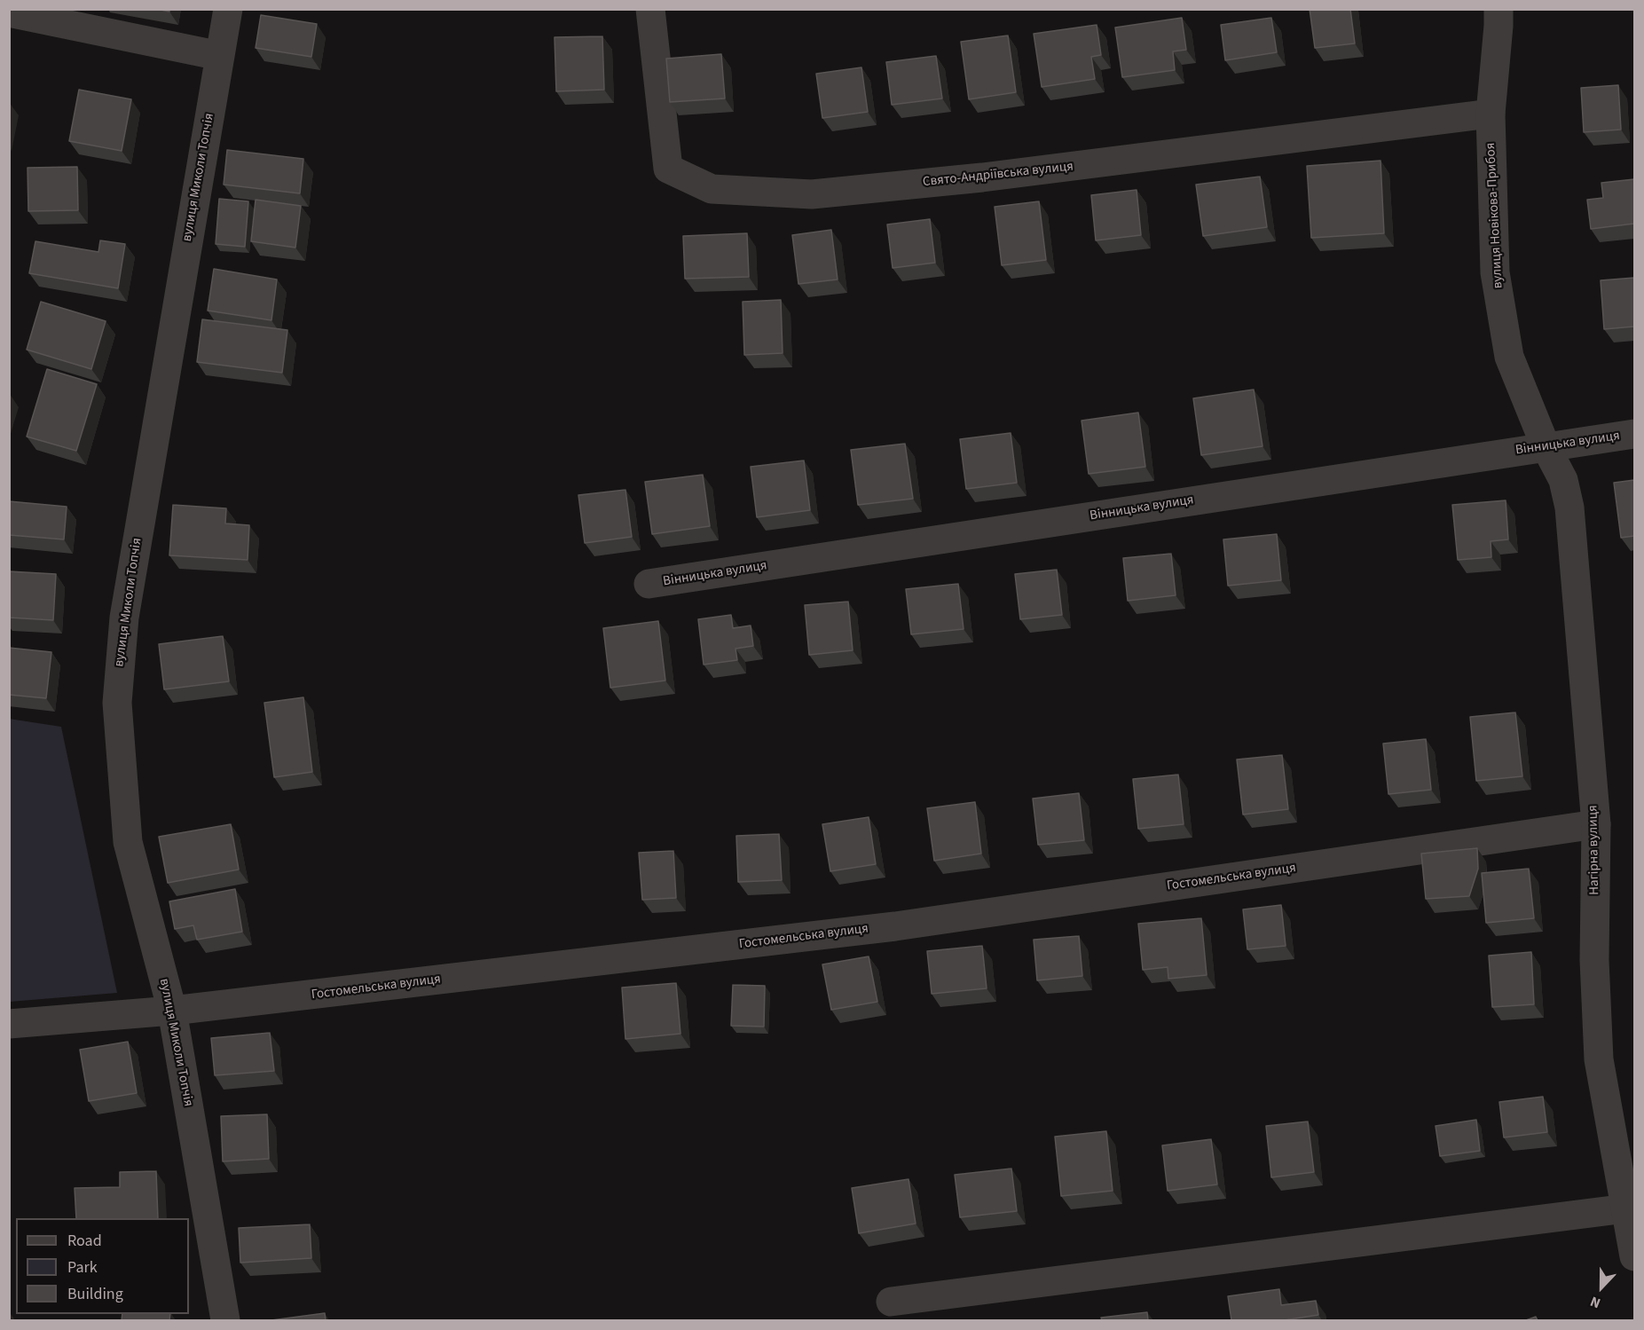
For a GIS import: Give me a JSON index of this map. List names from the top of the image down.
{
  "streets": {
    "street": [
      "Свято-Андріївська вулиця",
      "вулиця Миколи Топчія",
      "вулиця Новікова-Прибоя",
      "Вінницька вулиця",
      "Нагірна вулиця",
      "Гостомельська вулиця"
    ]
  },
  "crossings": [
    ["Свято-Андріївська вулиця", "вулиця Новікова-Прибоя"],
    ["вулиця Миколи Топчія", "Гостомельська вулиця"],
    ["вулиця Новікова-Прибоя", "Вінницька вулиця"],
    ["вулиця Новікова-Прибоя", "Нагірна вулиця"],
    ["Вінницька вулиця", "Нагірна вулиця"],
    ["Нагірна вулиця", "Гостомельська вулиця"]
  ],
  "legend": ["Road", "Park", "Building"],
  "north": "bottom"
}
